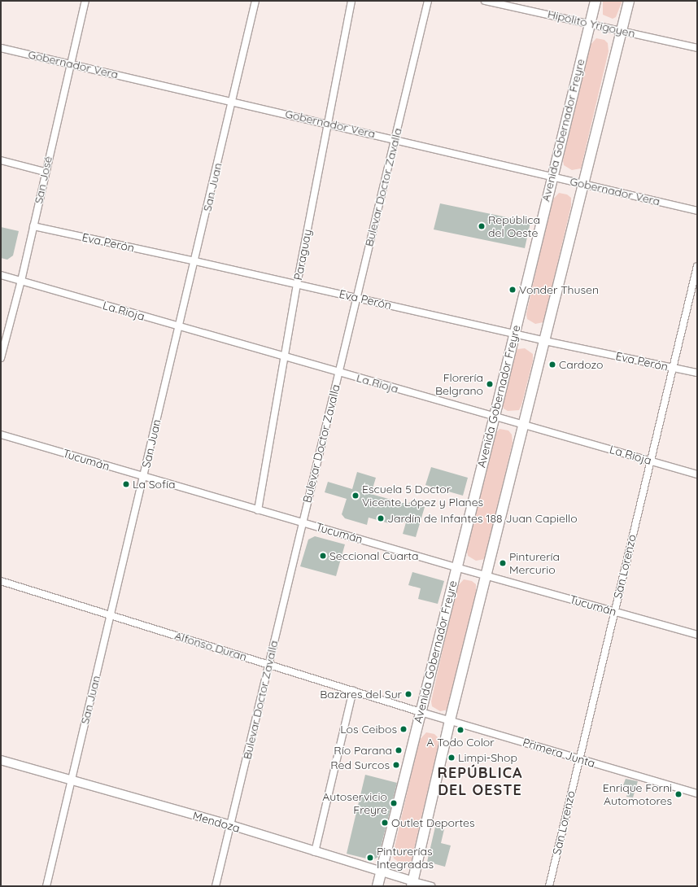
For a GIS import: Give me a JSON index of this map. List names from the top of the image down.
{
  "streets": {
    "main road": ["Avenida Gobernador Freyre"],
    "street": [
      "Hipólito Yrigoyen",
      "Gobernador Vera",
      "San José",
      "San Juan",
      "Bulevar Doctor Zavalla",
      "Eva Perón",
      "Paraguay",
      "La Rioja",
      "Tucumán",
      "San Lorenzo",
      "Alfonso Duran",
      "Primera Junta",
      "Mendoza"
    ]
  },
  "crossings": [
    ["Hipólito Yrigoyen", "Avenida Gobernador Freyre"],
    ["Gobernador Vera", "Avenida Gobernador Freyre"],
    ["Gobernador Vera", "San José"],
    ["Gobernador Vera", "San Juan"],
    ["Gobernador Vera", "Bulevar Doctor Zavalla"],
    ["Gobernador Vera", "Paraguay"],
    ["Avenida Gobernador Freyre", "Eva Perón"],
    ["Avenida Gobernador Freyre", "La Rioja"],
    ["Avenida Gobernador Freyre", "Tucumán"],
    ["Avenida Gobernador Freyre", "Alfonso Duran"],
    ["Avenida Gobernador Freyre", "Primera Junta"],
    ["Avenida Gobernador Freyre", "Mendoza"],
    ["San José", "Eva Perón"],
    ["San José", "La Rioja"],
    ["San Juan", "Eva Perón"],
    ["San Juan", "La Rioja"],
    ["San Juan", "Tucumán"],
    ["San Juan", "Alfonso Duran"],
    ["San Juan", "Mendoza"],
    ["Bulevar Doctor Zavalla", "Eva Perón"],
    ["Bulevar Doctor Zavalla", "La Rioja"],
    ["Bulevar Doctor Zavalla", "Tucumán"],
    ["Bulevar Doctor Zavalla", "Alfonso Duran"],
    ["Bulevar Doctor Zavalla", "Mendoza"],
    ["Eva Perón", "Paraguay"],
    ["Eva Perón", "San Lorenzo"],
    ["Paraguay", "La Rioja"],
    ["Paraguay", "Tucumán"],
    ["La Rioja", "San Lorenzo"],
    ["Tucumán", "San Lorenzo"],
    ["San Lorenzo", "Primera Junta"],
    ["Alfonso Duran", "Primera Junta"]
  ],
  "districts": ["REPÚBLICA DEL OESTE"],
  "places": [
    "República del Oeste",
    "Vonder Thusen",
    "Cardozo",
    "Florería Belgrano",
    "La Sofía",
    "Escuela 5 Doctor Vicente López y Planes",
    "Jardín de Infantes 188 Juan Capiello",
    "Seccional Cuarta",
    "Pinturería Mercurio",
    "Bazares del Sur",
    "Los Ceibos",
    "A Todo Color",
    "Río Parana",
    "Limpi-Shop",
    "Red Surcos",
    "Enrique Forni Automotores",
    "Autoservicio Freyre",
    "Outlet Deportes",
    "Pinturerías Integradas"
  ]
}
